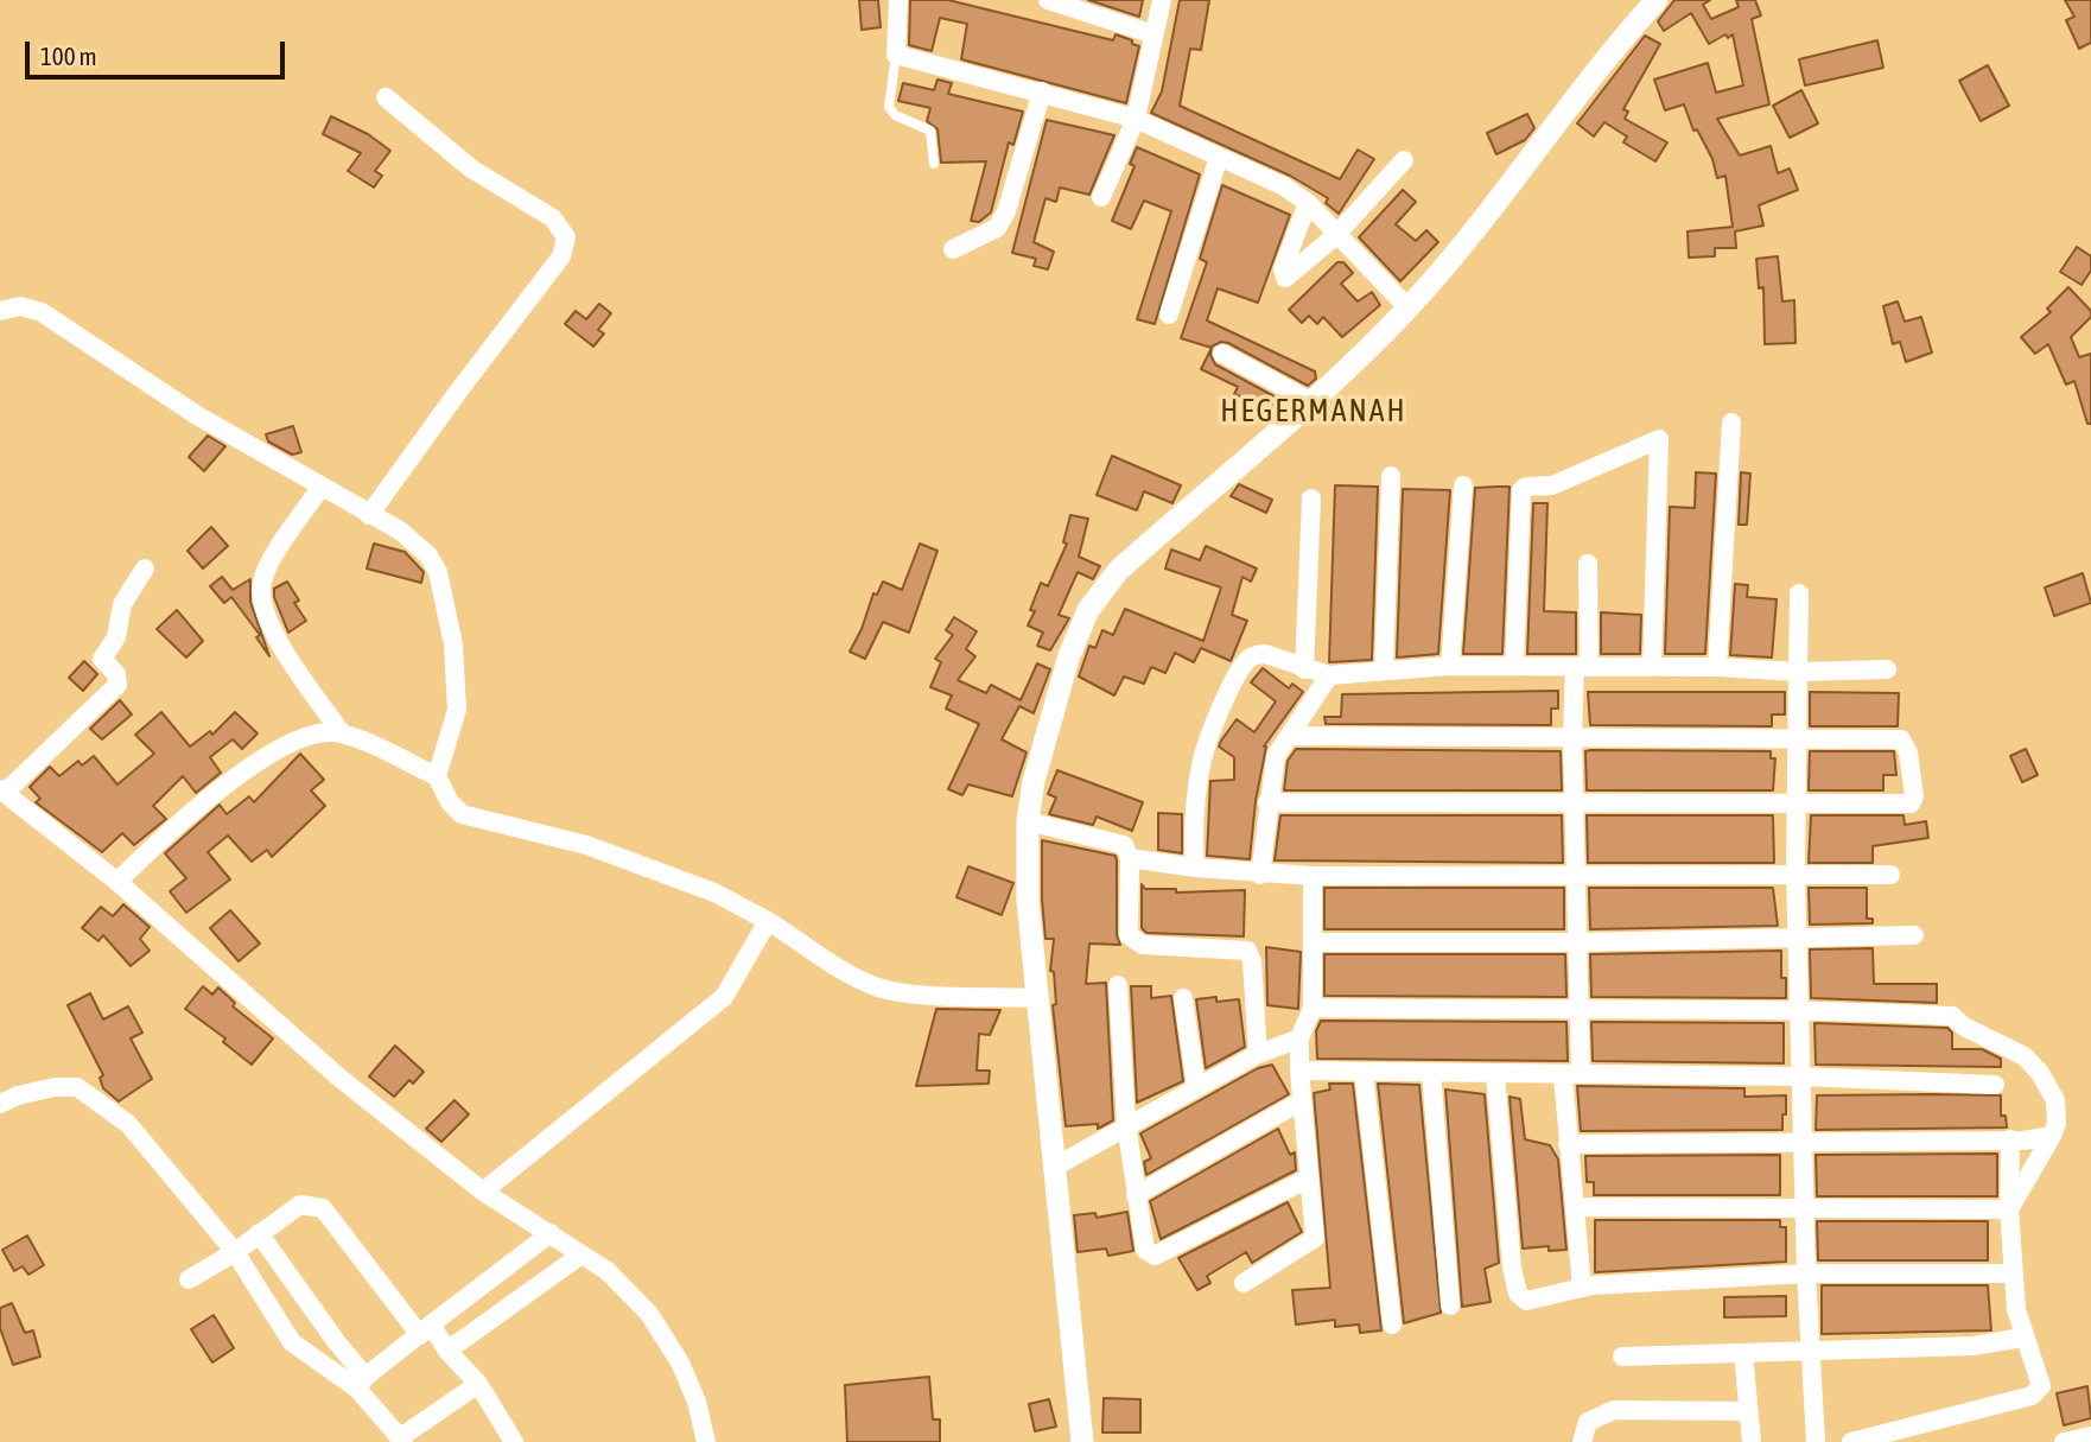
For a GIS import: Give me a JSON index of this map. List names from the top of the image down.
{
  "districts": ["HEGERMANAH"],
  "scale_bar": "100 m"
}
